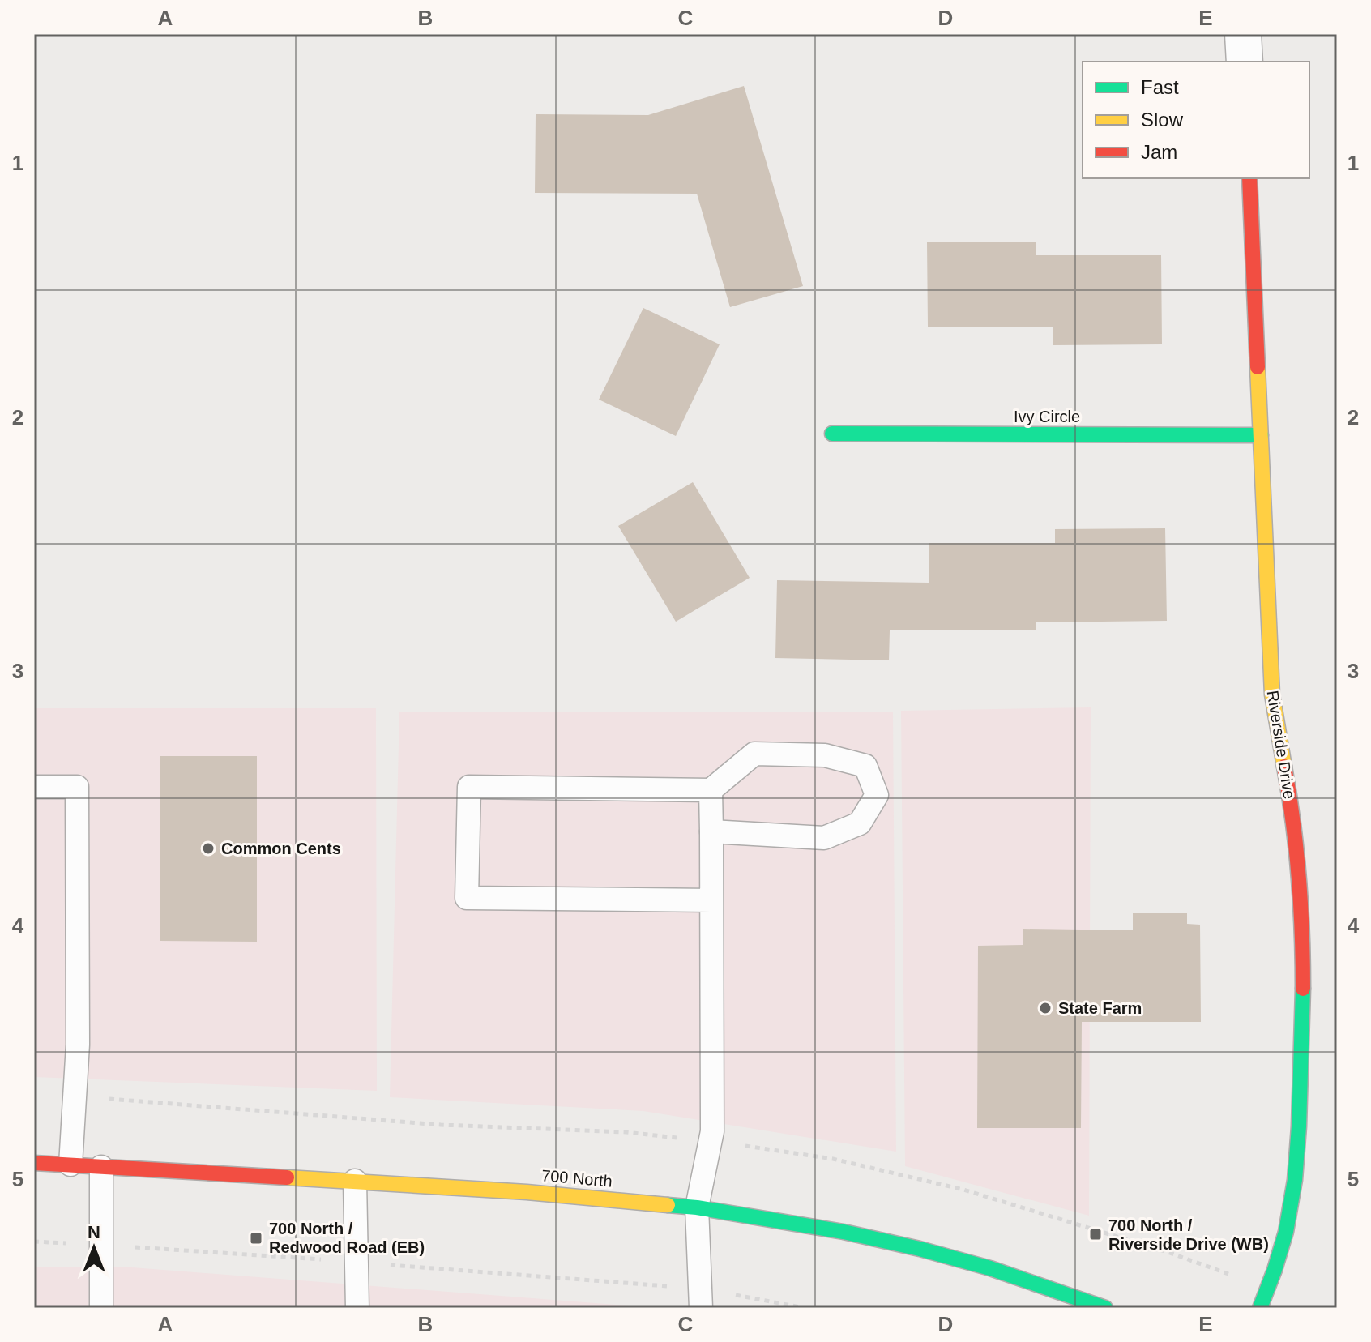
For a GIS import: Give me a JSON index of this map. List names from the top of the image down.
{
  "streets": {
    "street": ["Ivy Circle", "Riverside Drive", "700 North"]
  },
  "crossings": [
    ["Ivy Circle", "Riverside Drive"]
  ],
  "places": {
    "other": ["Common Cents", "State Farm"],
    "transit": ["700 North / Riverside Drive (WB)", "700 North / Redwood Road (EB)"]
  },
  "legend": ["Fast", "Slow", "Jam"],
  "north": "top",
  "grid": {
    "columns": [
      "A",
      "B",
      "C",
      "D",
      "E"
    ],
    "rows": [
      "1",
      "2",
      "3",
      "4",
      "5"
    ]
  }
}
